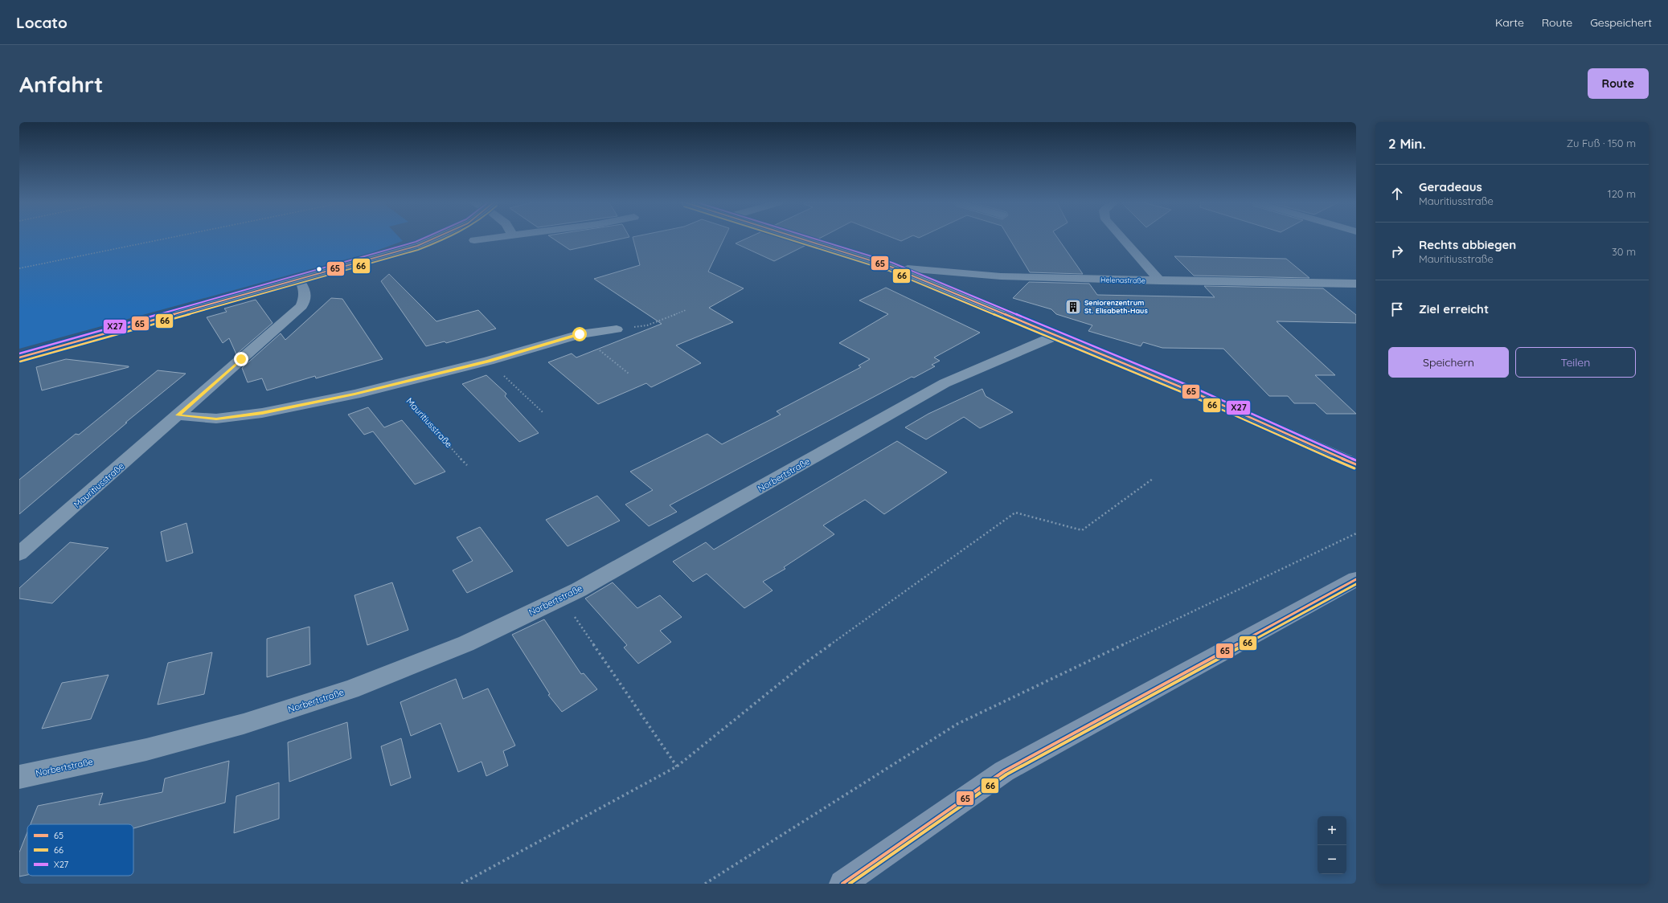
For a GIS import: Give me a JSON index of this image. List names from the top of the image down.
{
  "streets": {
    "street": ["Helenastraße", "Mauritiusstraße", "Norbertstraße"]
  },
  "places": {
    "building": ["Seniorenzentrum St. Elisabeth-Haus"]
  },
  "lines": ["transit line 65", "transit line 66", "transit line X27"],
  "legend": ["65", "66", "X27"],
  "page": {
    "header": "Locato",
    "nav": ["Karte", "Route", "Gespeichert"],
    "buttons": [
      "Route",
      ["Speichern", "Teilen"]
    ],
    "title": "Anfahrt",
    "heading": ["2 Min.", "Zu Fuß · 150 m"],
    "list": [
      ["Geradeaus", "Mauritiusstraße", "120 m"],
      ["Rechts abbiegen", "Mauritiusstraße", "30 m"],
      "Ziel erreicht"
    ],
    "map_buttons": ["+", "−"]
  }
}
